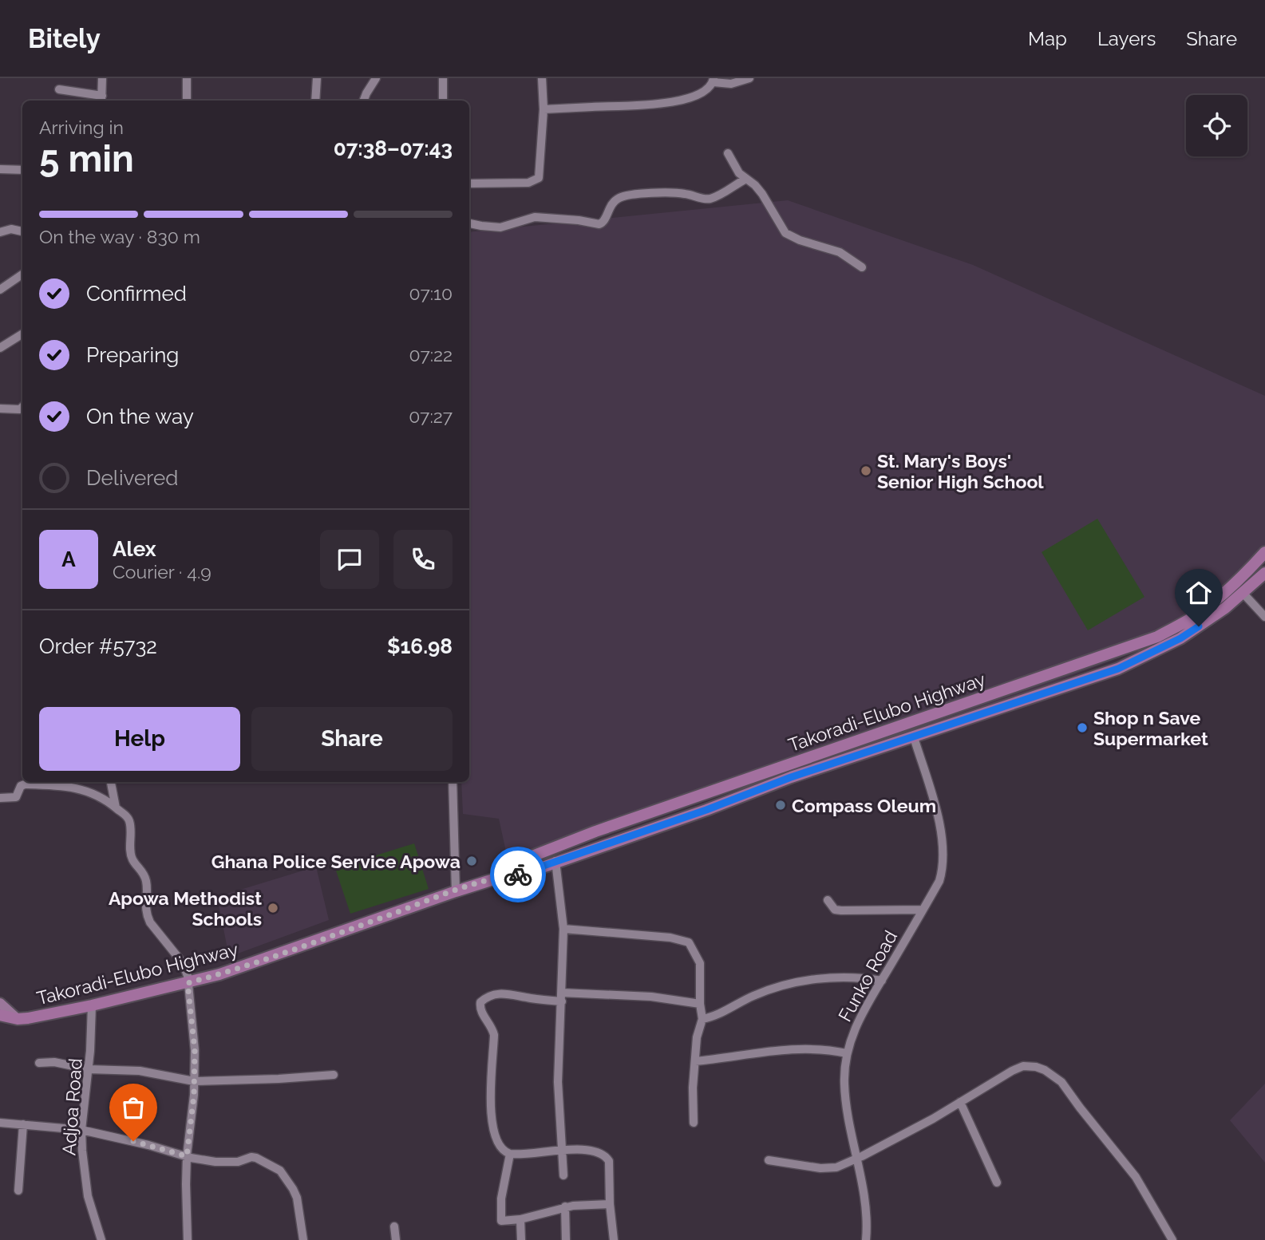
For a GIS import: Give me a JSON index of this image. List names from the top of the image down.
{
  "streets": {
    "highway": ["Takoradi-Elubo Highway"],
    "street": ["Funko Road", "Adjoa Road"]
  },
  "crossings": [
    ["Takoradi-Elubo Highway", "Funko Road"],
    ["Takoradi-Elubo Highway", "Adjoa Road"]
  ],
  "places": [
    "St. Mary's Boys' Senior High School",
    "Shop n Save Supermarket",
    "Compass Oleum",
    "Ghana Police Service Apowa",
    "Apowa Methodist Schools"
  ],
  "page": {
    "header": "Bitely",
    "nav": ["Map", "Layers", "Share"],
    "heading": ["5 min", "Arriving in", "07:38–07:43"],
    "panel": [
      "Alex",
      "Courier · 4.9",
      "Order #5732",
      "$16.98"
    ],
    "bar": "On the way · 830 m",
    "list": [
      ["Confirmed", "07:10"],
      ["Preparing", "07:22"],
      ["On the way", "07:27"],
      "Delivered"
    ],
    "round": "A",
    "buttons": ["Help", "Share"]
  }
}
